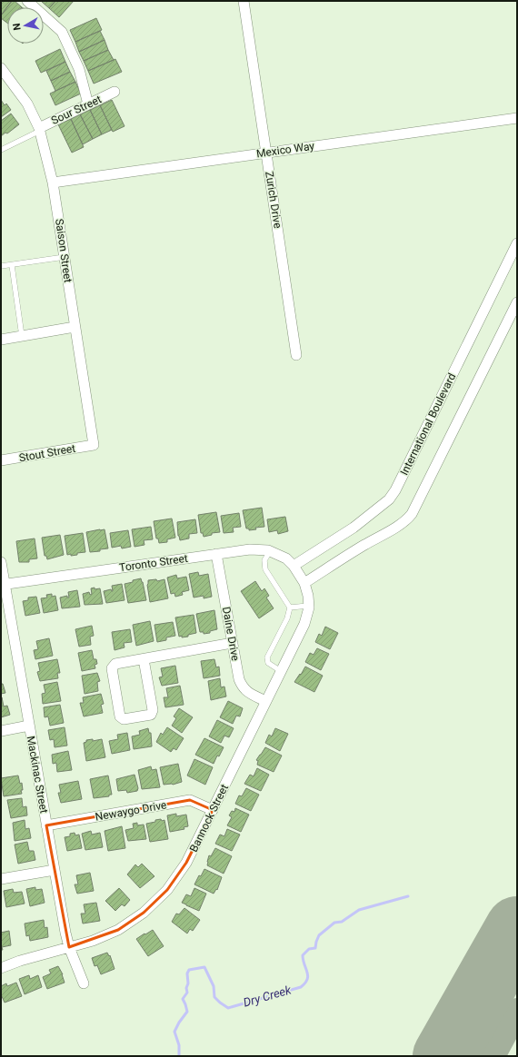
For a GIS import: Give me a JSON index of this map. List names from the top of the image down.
{
  "streets": {
    "street": [
      "Sour Street",
      "Mexico Way",
      "Zurich Drive",
      "Saison Street",
      "International Boulevard",
      "Stout Street",
      "Toronto Street",
      "Daine Drive",
      "Mackinac Street",
      "Newaygo Drive",
      "Bannock Street"
    ]
  },
  "crossings": [
    ["Sour Street", "Saison Street"],
    ["Mexico Way", "Zurich Drive"],
    ["Mexico Way", "Saison Street"],
    ["Saison Street", "Stout Street"],
    ["International Boulevard", "Toronto Street"],
    ["International Boulevard", "Bannock Street"],
    ["Toronto Street", "Daine Drive"],
    ["Toronto Street", "Mackinac Street"],
    ["Toronto Street", "Bannock Street"],
    ["Daine Drive", "Bannock Street"],
    ["Mackinac Street", "Newaygo Drive"],
    ["Mackinac Street", "Bannock Street"],
    ["Newaygo Drive", "Bannock Street"]
  ],
  "water": ["Dry Creek"],
  "north": "left"
}
